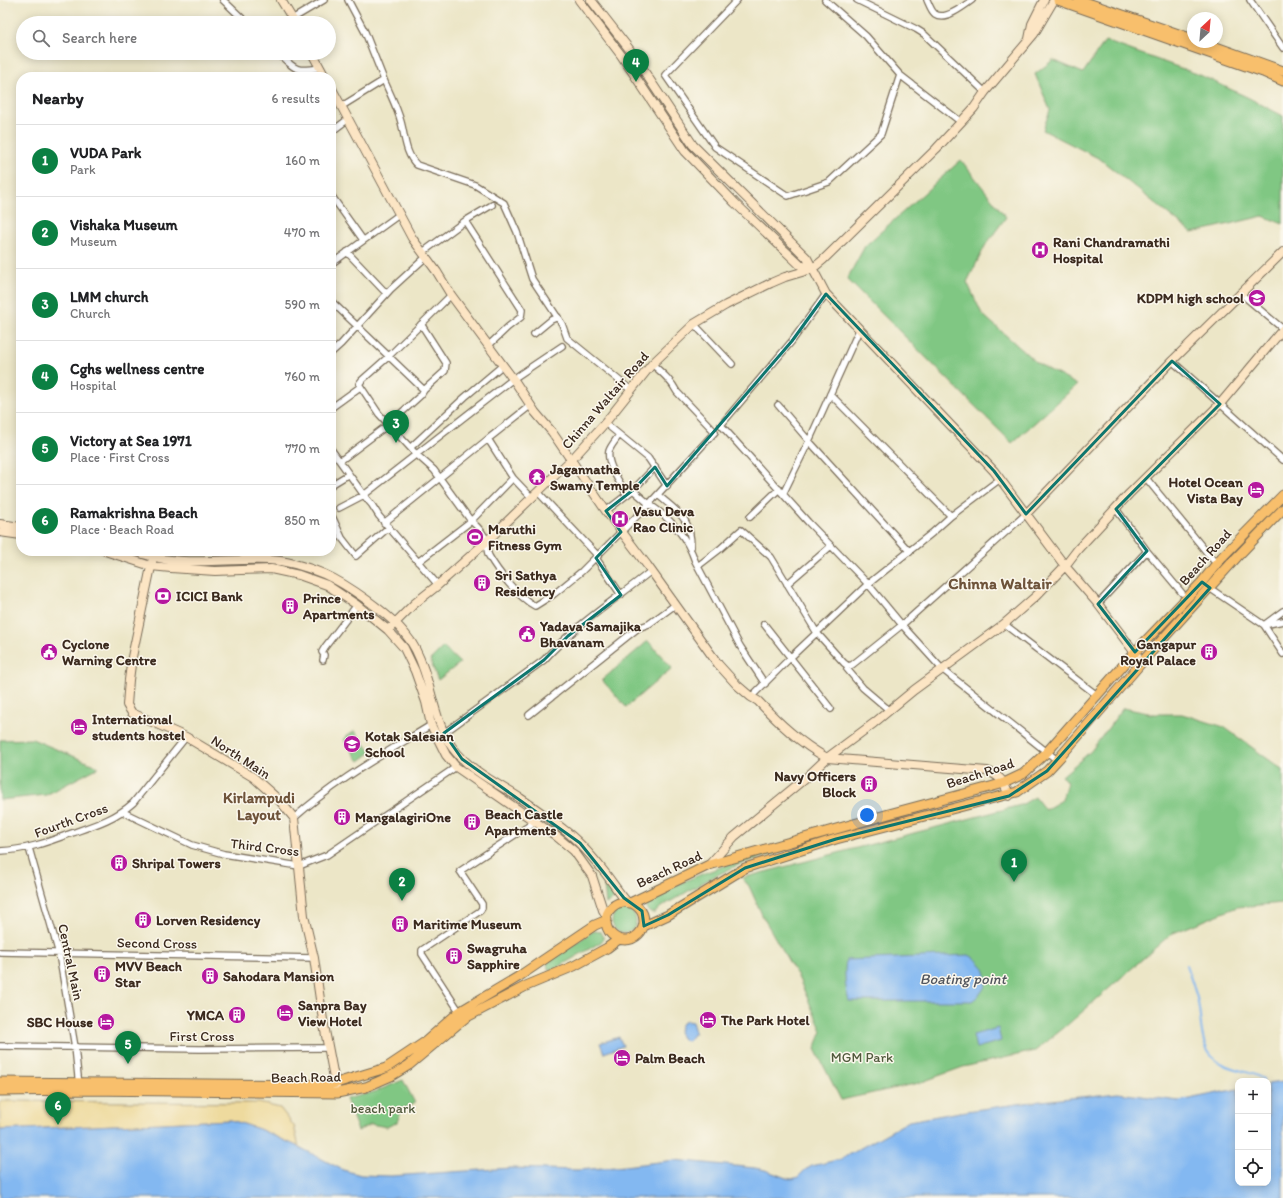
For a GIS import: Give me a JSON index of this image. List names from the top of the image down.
{
  "streets": {
    "main road": ["Beach Road"],
    "street": [
      "Chinna Waltair Road",
      "North Main",
      "Fourth Cross",
      "Third Cross",
      "Second Cross",
      "Central Main",
      "First Cross"
    ]
  },
  "crossings": [
    ["Beach Road", "Central Main"],
    ["North Main", "Fourth Cross"],
    ["Fourth Cross", "Third Cross"],
    ["Fourth Cross", "Central Main"],
    ["Second Cross", "Central Main"],
    ["Central Main", "First Cross"]
  ],
  "districts": ["Chinna Waltair", "Kirlampudi Layout"],
  "water": ["Boating point"],
  "parks": ["MGM Park", "beach park"],
  "places": {
    "hospital": ["Rani Chandramathi Hospital", "Vasu Deva Rao Clinic"],
    "school or university": ["KDPM high school", "Kotak Salesian School"],
    "temple": ["Jagannatha Swamy Temple"],
    "hotel": [
      "Hotel Ocean Vista Bay",
      "International students hostel",
      "Sanpra Bay View Hotel",
      "The Park Hotel",
      "SBC House",
      "Palm Beach"
    ],
    "sports": ["Maruthi Fitness Gym"],
    "building": [
      "Sri Sathya Residency",
      "Prince Apartments",
      "Gangapur Royal Palace",
      "Navy Officers Block",
      "MangalagiriOne",
      "Beach Castle Apartments",
      "Shripal Towers",
      "Lorven Residency",
      "Maritime Museum",
      "Swagruha Sapphire",
      "MVV Beach Star",
      "Sahodara Mansion",
      "YMCA"
    ],
    "bank": ["ICICI Bank"],
    "public building": ["Yadava Samajika Bhavanam", "Cyclone Warning Centre"]
  },
  "north": "top right",
  "page": {
    "search": "Search here",
    "pins": [
      "4",
      "3",
      "1",
      "2",
      "5",
      "6"
    ],
    "heading": ["Nearby", "6 results"],
    "list": [
      {
        "mark": "1",
        "name": "VUDA Park",
        "note": "Park",
        "value": "160 m"
      },
      {
        "mark": "2",
        "name": "Vishaka Museum",
        "note": "Museum",
        "value": "470 m"
      },
      {
        "mark": "3",
        "name": "LMM church",
        "note": "Church",
        "value": "590 m"
      },
      {
        "mark": "4",
        "name": "Cghs wellness centre",
        "note": "Hospital",
        "value": "760 m"
      },
      {
        "mark": "5",
        "name": "Victory at Sea 1971",
        "note": "Place · First Cross",
        "value": "770 m"
      },
      {
        "mark": "6",
        "name": "Ramakrishna Beach",
        "note": "Place · Beach Road",
        "value": "850 m"
      }
    ],
    "map_buttons": ["+", "−"]
  }
}
